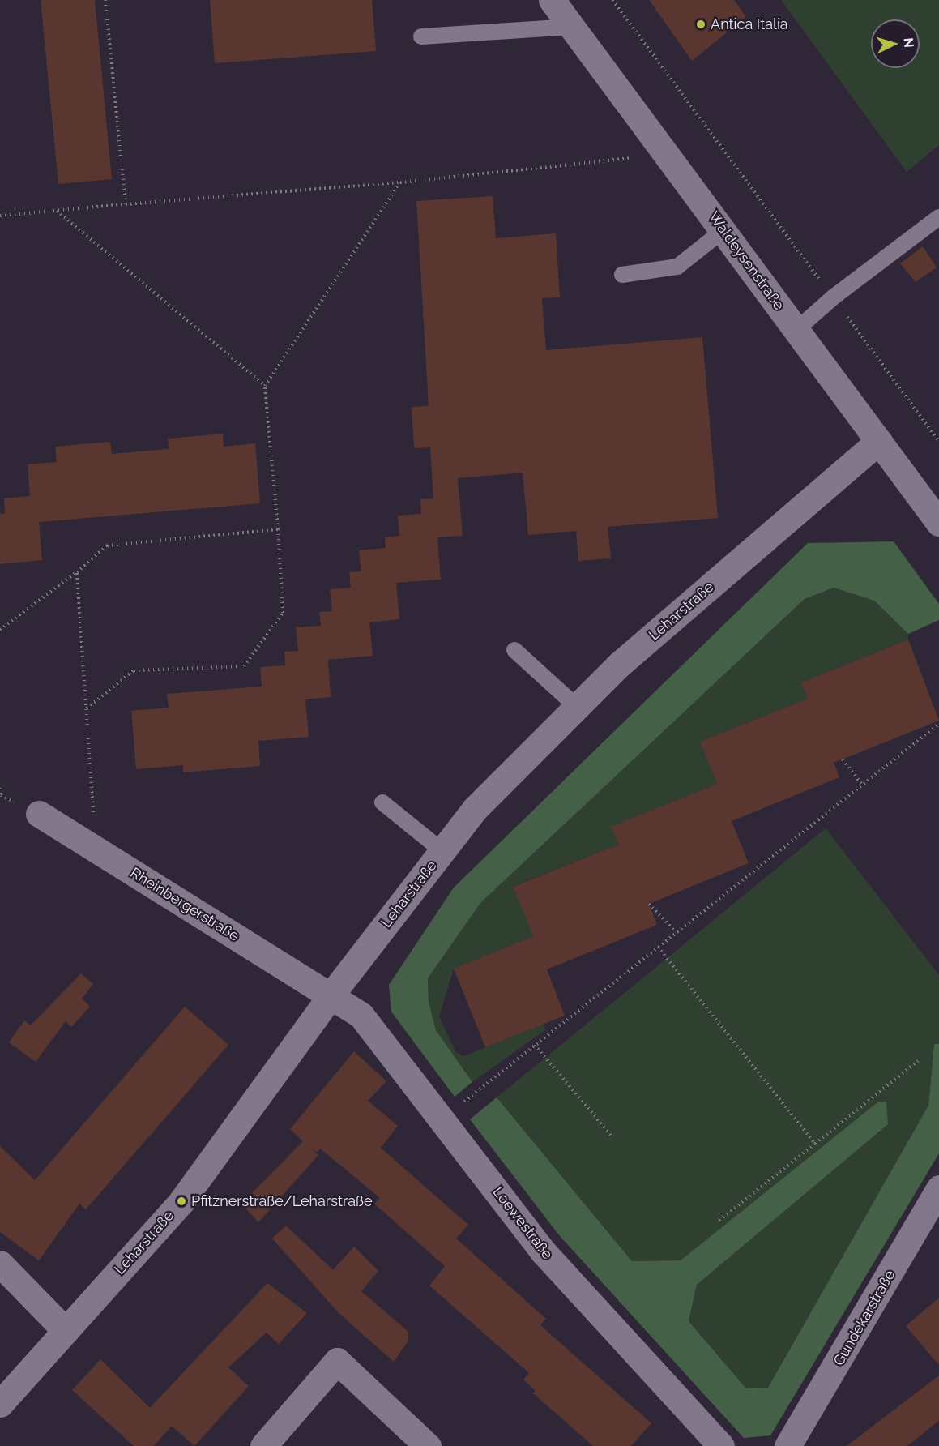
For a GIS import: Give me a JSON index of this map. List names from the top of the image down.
{
  "streets": {
    "street": [
      "Waldeysenstraße",
      "Leharstraße",
      "Rheinbergerstraße",
      "Loewestraße",
      "Gundekarstraße"
    ]
  },
  "crossings": [
    ["Waldeysenstraße", "Leharstraße"],
    ["Leharstraße", "Rheinbergerstraße"],
    ["Leharstraße", "Loewestraße"],
    ["Rheinbergerstraße", "Loewestraße"]
  ],
  "places": ["Antica Italia", "Pfitznerstraße/Leharstraße"],
  "north": "right"
}
